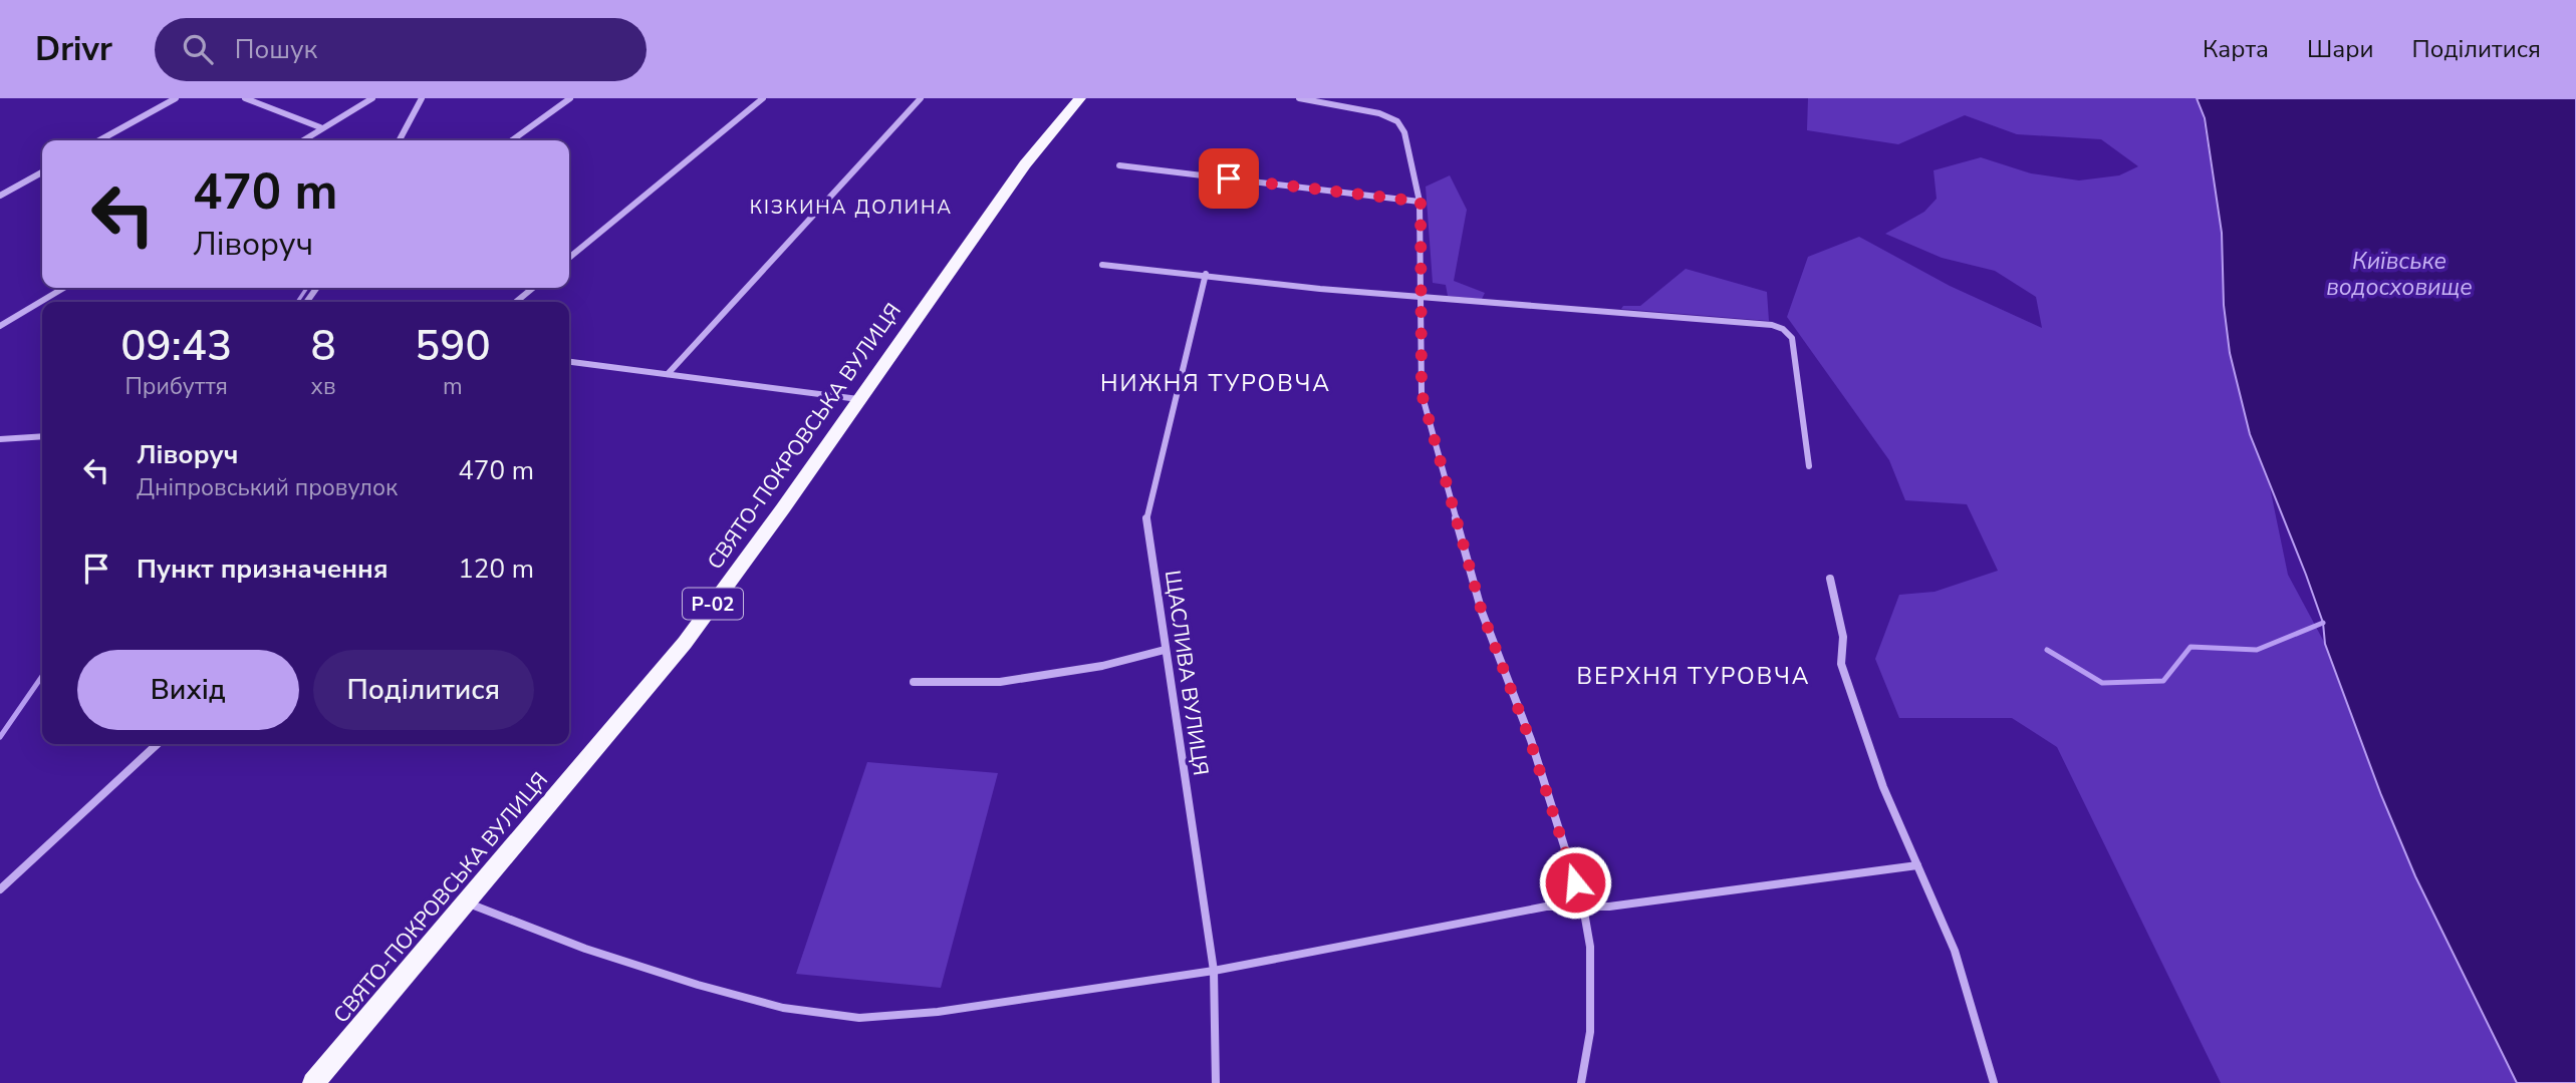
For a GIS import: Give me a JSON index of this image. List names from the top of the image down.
{
  "streets": {
    "main road": ["СВЯТО-ПОКРОВСЬКА ВУЛИЦЯ", "Р-02"],
    "street": ["ЩАСЛИВА ВУЛИЦЯ"]
  },
  "districts": ["КІЗКИНА ДОЛИНА", "НИЖНЯ ТУРОВЧА", "ВЕРХНЯ ТУРОВЧА"],
  "water": ["Київське водосховище"],
  "page": {
    "header": "Drivr",
    "search": "Пошук",
    "nav": ["Карта", "Шари", "Поділитися"],
    "turn": ["470 m", "Ліворуч"],
    "eta": [
      "09:43",
      "Прибуття",
      "8",
      "хв",
      "590",
      "m"
    ],
    "list": [
      {
        "name": "Ліворуч",
        "note": "Дніпровський провулок",
        "value": "470 m"
      },
      {
        "name": "Пункт призначення",
        "value": "120 m"
      }
    ],
    "buttons": ["Вихід", "Поділитися"]
  }
}
